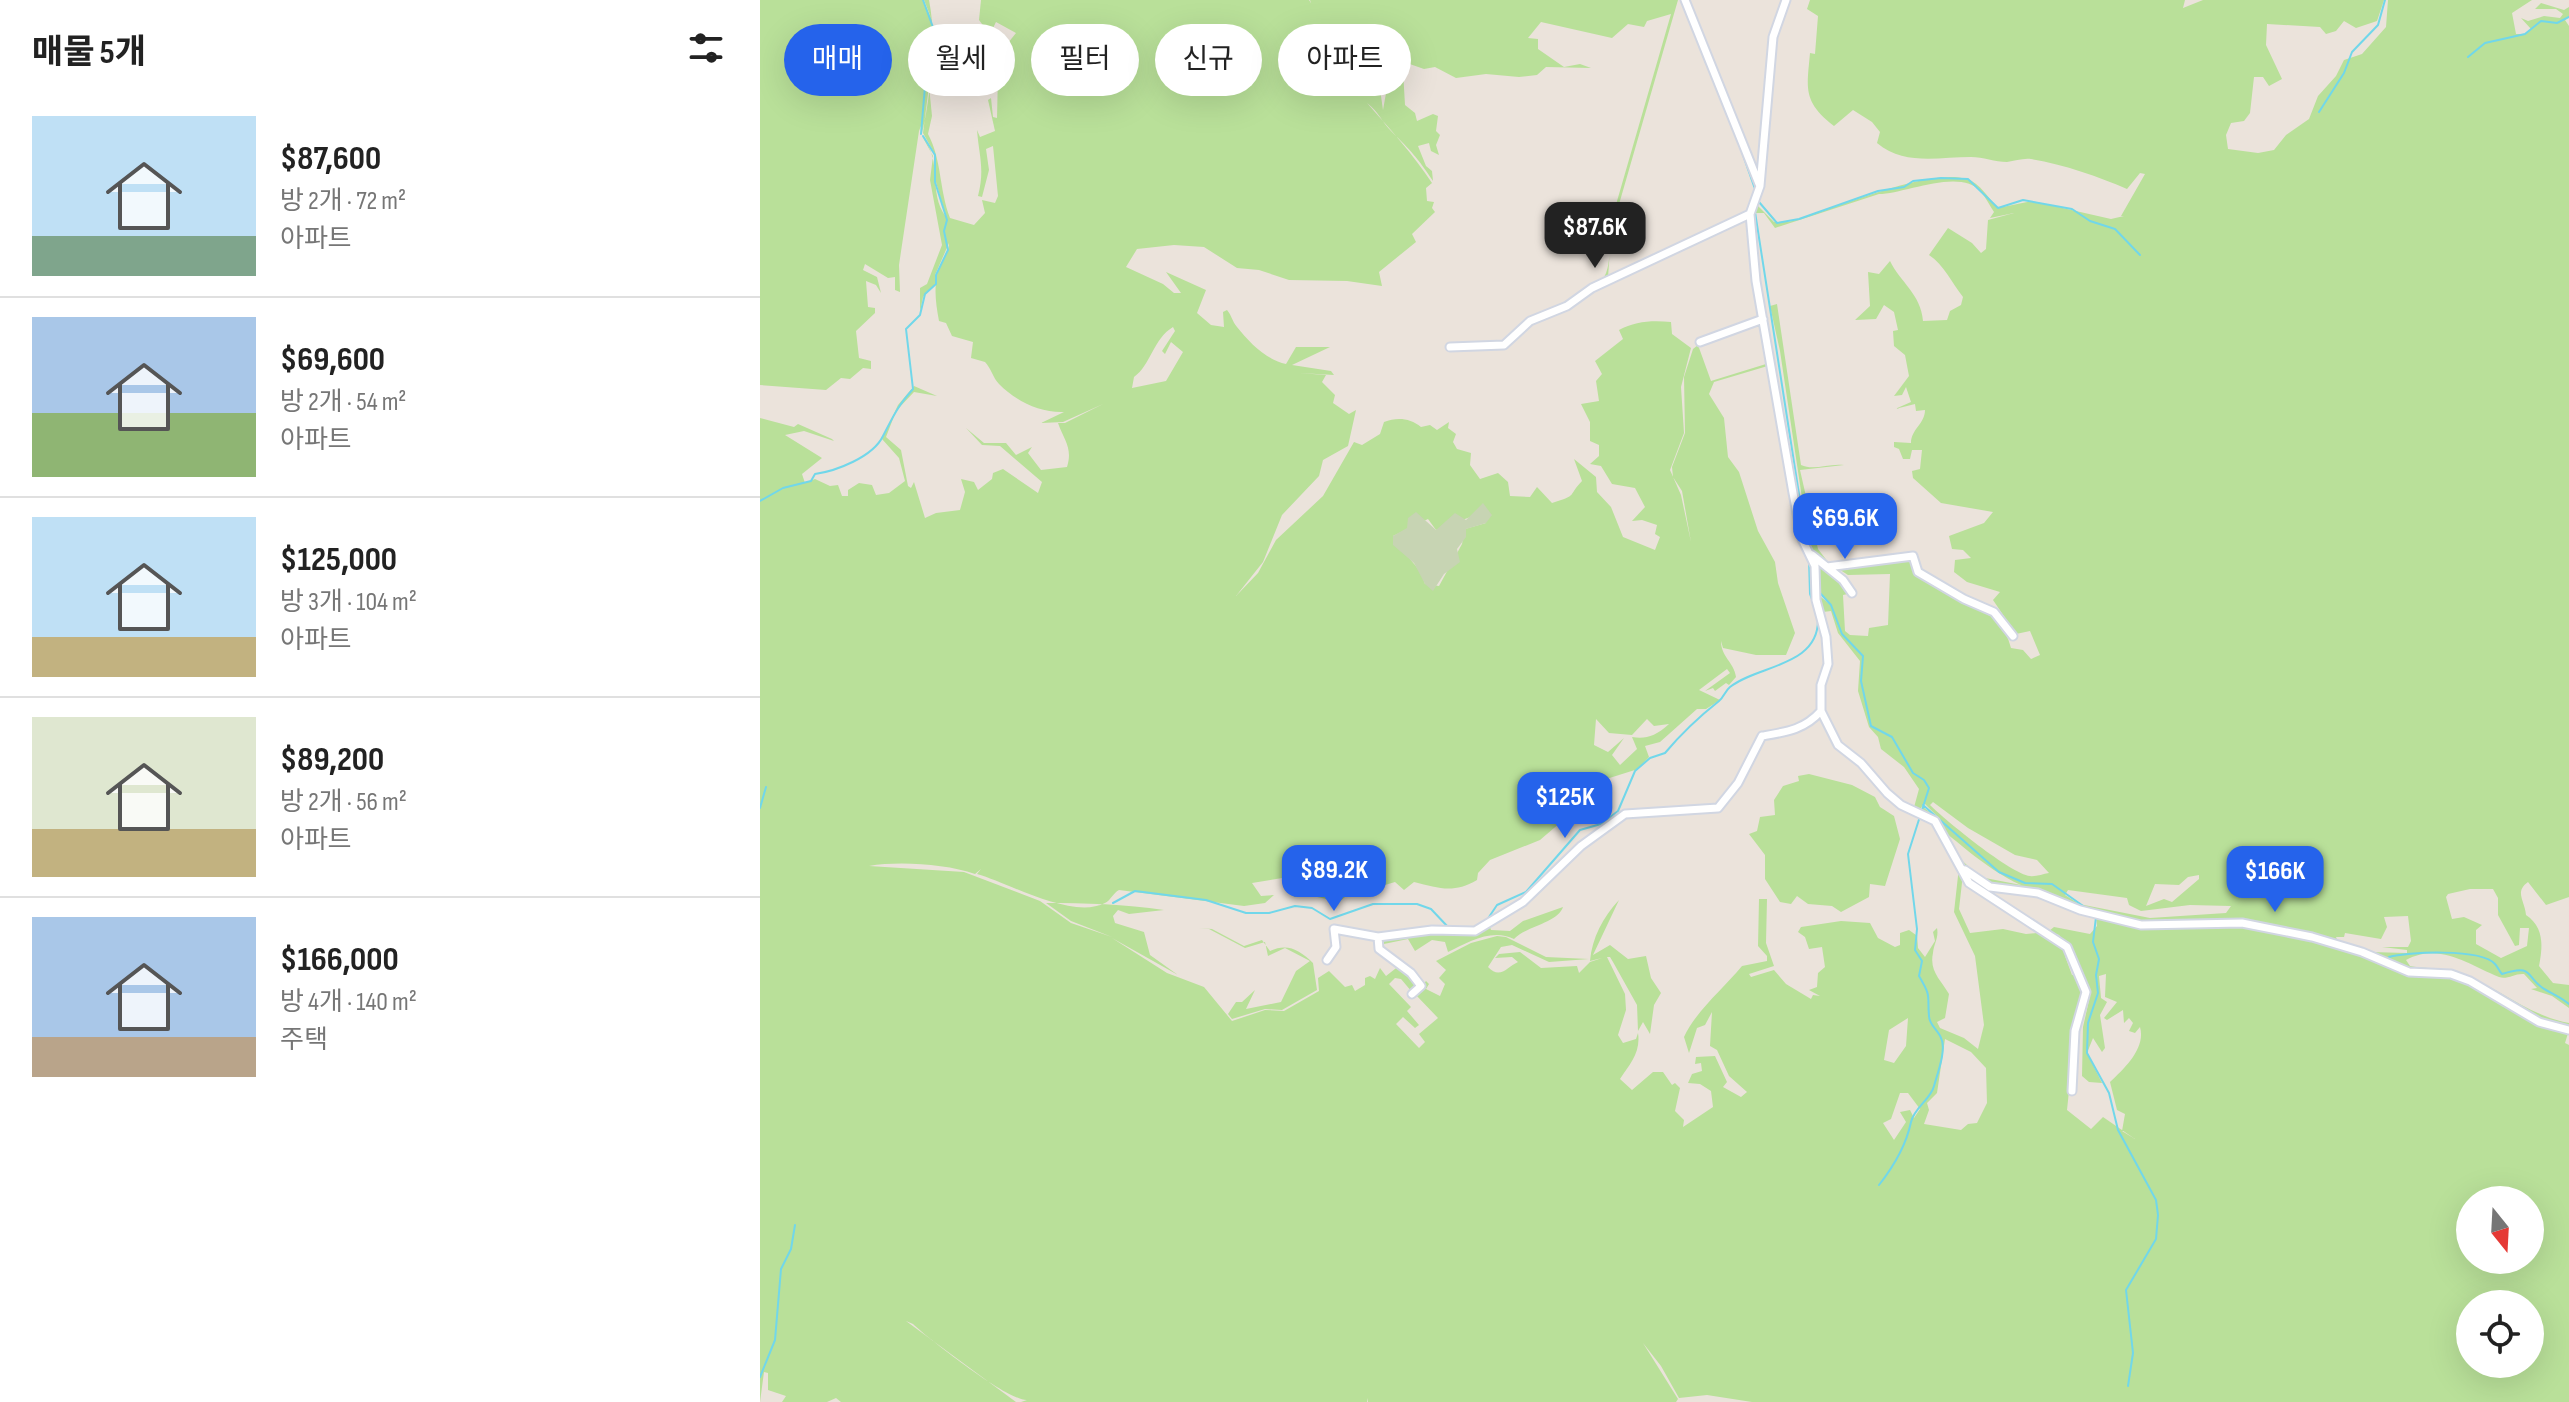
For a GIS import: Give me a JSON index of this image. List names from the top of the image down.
{
  "north": "bottom",
  "page": {
    "heading": "매물 5개",
    "chip": [
      "매매",
      "월세",
      "필터",
      "신규",
      "아파트"
    ],
    "list": [
      {
        "name": "$87,600",
        "note": "방 2개 · 72 m² · 아파트"
      },
      {
        "name": "$69,600",
        "note": "방 2개 · 54 m² · 아파트"
      },
      {
        "name": "$125,000",
        "note": "방 3개 · 104 m² · 아파트"
      },
      {
        "name": "$89,200",
        "note": "방 2개 · 56 m² · 아파트"
      },
      {
        "name": "$166,000",
        "note": "방 4개 · 140 m² · 주택"
      }
    ],
    "price": [
      "$87.6K",
      "$69.6K",
      "$125K",
      "$89.2K",
      "$166K"
    ]
  }
}
